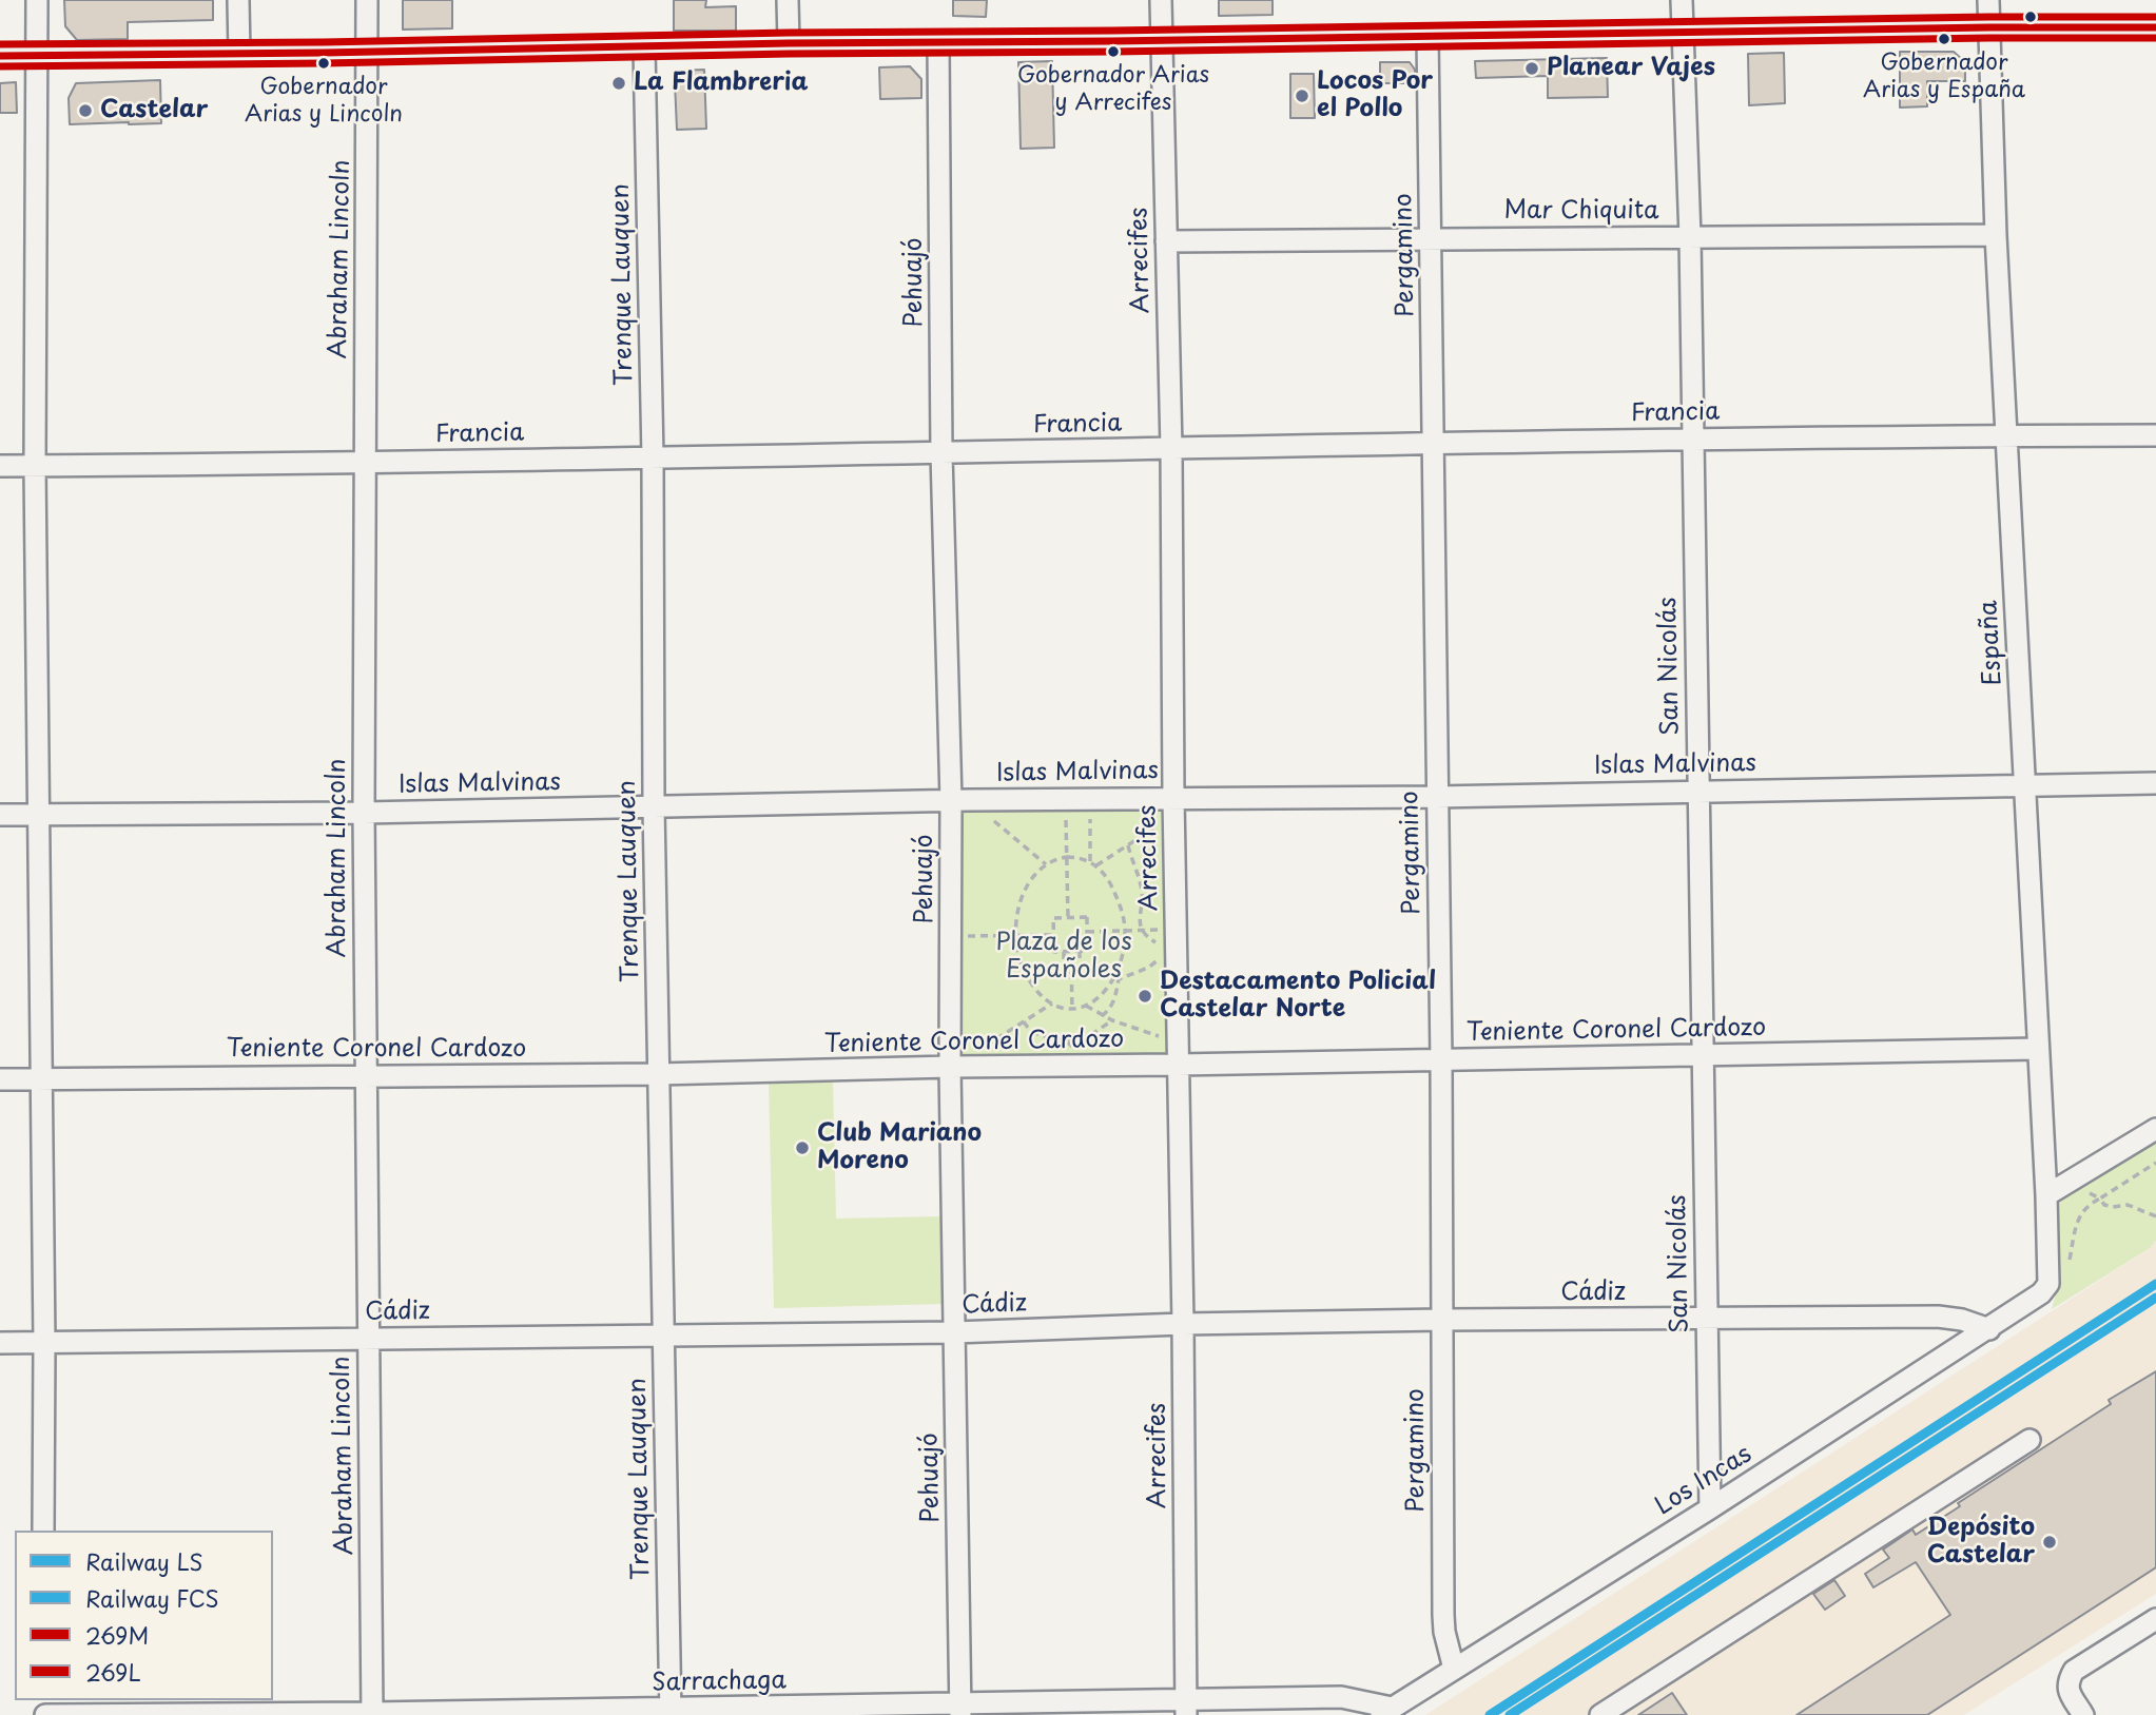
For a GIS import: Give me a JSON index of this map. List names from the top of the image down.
{
  "streets": {
    "street": [
      "Mar Chiquita",
      "Pergamino",
      "Abraham Lincoln",
      "Arrecifes",
      "Pehuajó",
      "Trenque Lauquen",
      "Francia",
      "España",
      "San Nicolás",
      "Islas Malvinas",
      "Teniente Coronel Cardozo",
      "Cádiz",
      "Los Incas",
      "Sarrachaga"
    ]
  },
  "crossings": [
    ["Mar Chiquita", "Pergamino"],
    ["Mar Chiquita", "Arrecifes"],
    ["Mar Chiquita", "España"],
    ["Mar Chiquita", "San Nicolás"],
    ["Pergamino", "Francia"],
    ["Pergamino", "Islas Malvinas"],
    ["Pergamino", "Teniente Coronel Cardozo"],
    ["Pergamino", "Cádiz"],
    ["Pergamino", "Los Incas"],
    ["Abraham Lincoln", "Francia"],
    ["Abraham Lincoln", "Islas Malvinas"],
    ["Abraham Lincoln", "Teniente Coronel Cardozo"],
    ["Abraham Lincoln", "Cádiz"],
    ["Abraham Lincoln", "Sarrachaga"],
    ["Arrecifes", "Francia"],
    ["Arrecifes", "Islas Malvinas"],
    ["Arrecifes", "Teniente Coronel Cardozo"],
    ["Arrecifes", "Cádiz"],
    ["Arrecifes", "Sarrachaga"],
    ["Pehuajó", "Francia"],
    ["Pehuajó", "Islas Malvinas"],
    ["Pehuajó", "Teniente Coronel Cardozo"],
    ["Pehuajó", "Cádiz"],
    ["Pehuajó", "Sarrachaga"],
    ["Trenque Lauquen", "Francia"],
    ["Trenque Lauquen", "Islas Malvinas"],
    ["Trenque Lauquen", "Teniente Coronel Cardozo"],
    ["Trenque Lauquen", "Cádiz"],
    ["Trenque Lauquen", "Sarrachaga"],
    ["Francia", "España"],
    ["Francia", "San Nicolás"],
    ["España", "Islas Malvinas"],
    ["España", "Teniente Coronel Cardozo"],
    ["España", "Los Incas"],
    ["San Nicolás", "Islas Malvinas"],
    ["San Nicolás", "Teniente Coronel Cardozo"],
    ["San Nicolás", "Cádiz"],
    ["San Nicolás", "Los Incas"],
    ["Cádiz", "Los Incas"],
    ["Los Incas", "Sarrachaga"]
  ],
  "parks": ["Plaza de los Españoles"],
  "places": [
    "Gobernador Arias y España",
    "Gobernador Arias y Arrecifes",
    "Gobernador Arias y Lincoln",
    "Planear Vajes",
    "La Flambreria",
    "Locos Por el Pollo",
    "Castelar",
    "Destacamento Policial Castelar Norte",
    "Club Mariano Moreno",
    "Depósito Castelar"
  ],
  "lines": [
    "transit line 269M",
    "transit line 269L",
    "rail line LS",
    "rail line FCS"
  ],
  "legend": [
    "Railway LS",
    "Railway FCS",
    "269M",
    "269L"
  ]
}
